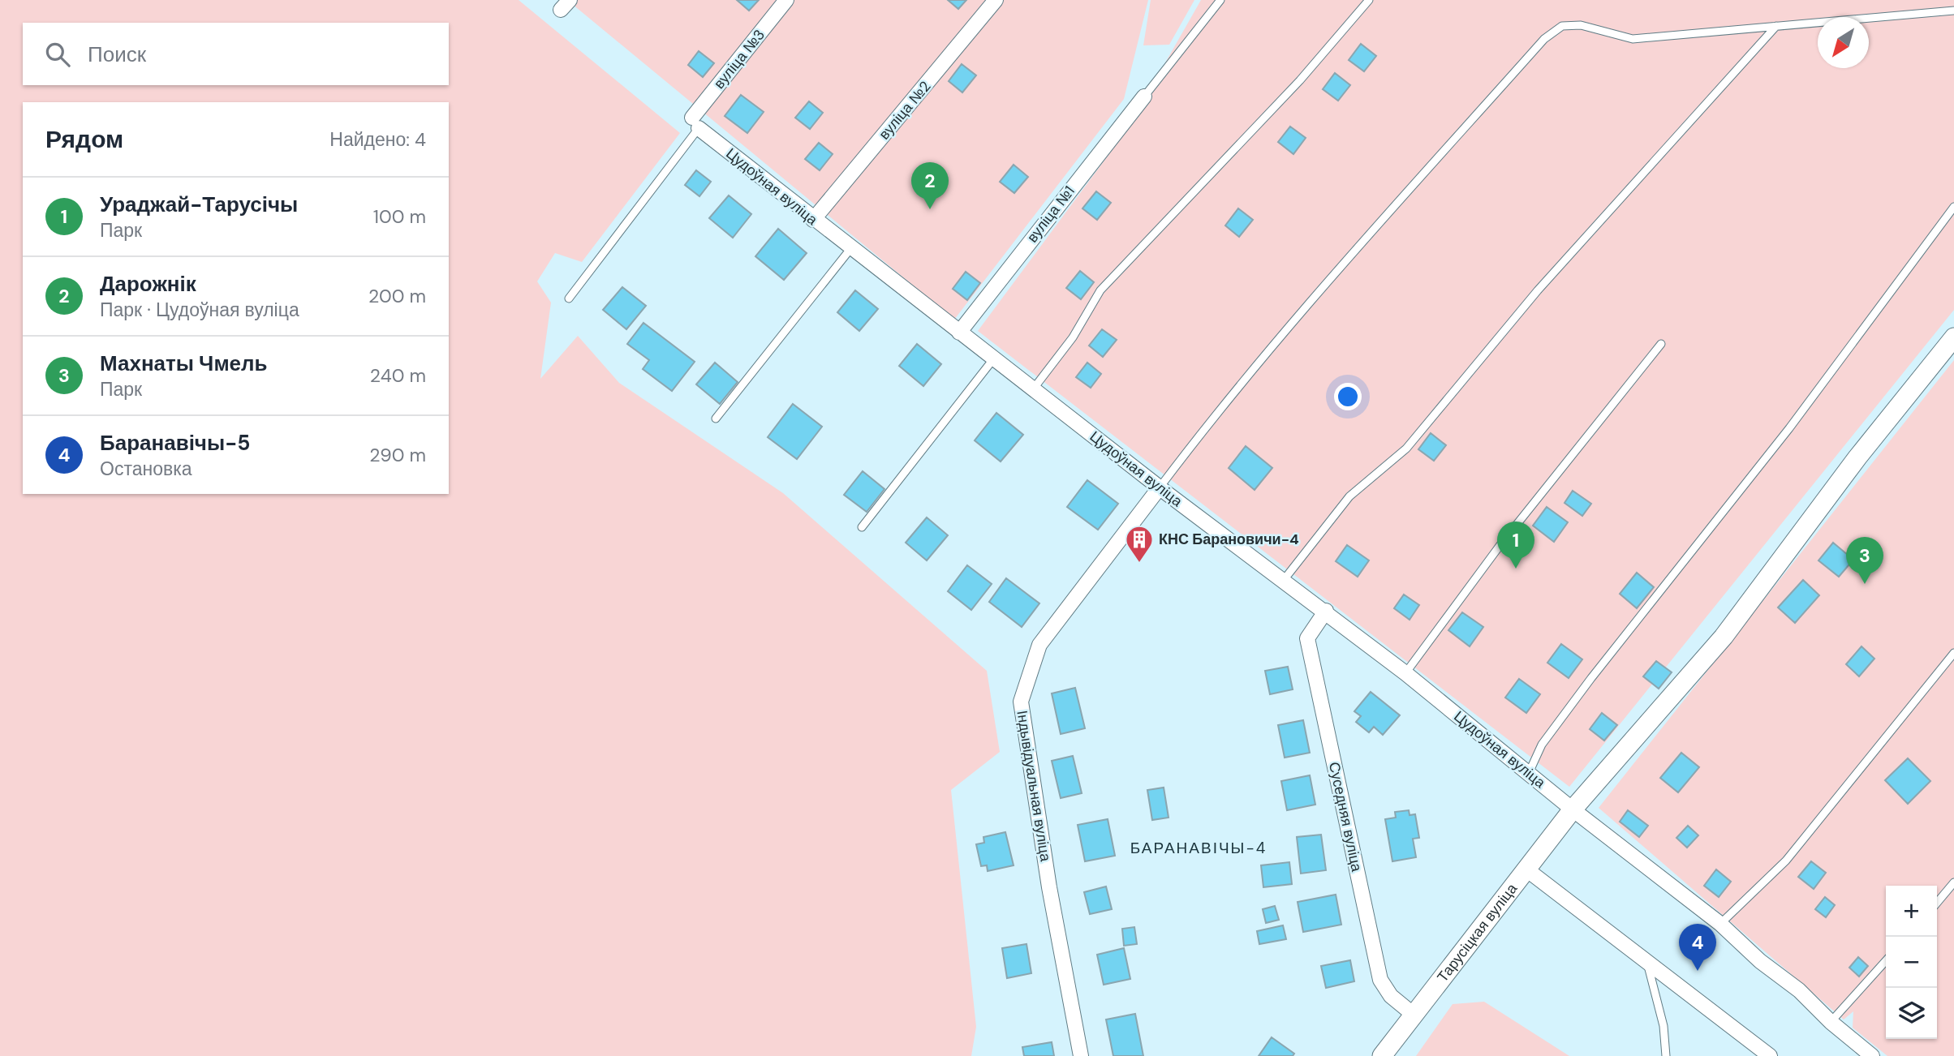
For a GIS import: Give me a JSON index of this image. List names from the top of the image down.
{
  "streets": {
    "street": [
      "вуліца №3",
      "вуліца №2",
      "Цудоўная вуліца",
      "вуліца №1",
      "Індывідуальная вуліца",
      "Суседняя вуліца",
      "Тарусіцкая вуліца"
    ]
  },
  "crossings": [
    ["вуліца №3", "Цудоўная вуліца"],
    ["вуліца №2", "Цудоўная вуліца"],
    ["Цудоўная вуліца", "вуліца №1"],
    ["Цудоўная вуліца", "Індывідуальная вуліца"],
    ["Цудоўная вуліца", "Суседняя вуліца"],
    ["Цудоўная вуліца", "Тарусіцкая вуліца"],
    ["Суседняя вуліца", "Тарусіцкая вуліца"]
  ],
  "districts": ["БАРАНАВІЧЫ-4"],
  "places": {
    "building": ["КНС Барановичи-4"]
  },
  "north": "bottom left",
  "page": {
    "search": "Поиск",
    "heading": ["Рядом", "Найдено: 4"],
    "pins": [
      "2",
      "1",
      "3",
      "4"
    ],
    "list": [
      {
        "mark": "1",
        "name": "Ураджай-Тарусічы",
        "note": "Парк",
        "value": "100 m"
      },
      {
        "mark": "2",
        "name": "Дарожнік",
        "note": "Парк · Цудоўная вуліца",
        "value": "200 m"
      },
      {
        "mark": "3",
        "name": "Махнаты Чмель",
        "note": "Парк",
        "value": "240 m"
      },
      {
        "mark": "4",
        "name": "Баранавічы-5",
        "note": "Остановка",
        "value": "290 m"
      }
    ],
    "map_buttons": ["+", "−"]
  }
}
